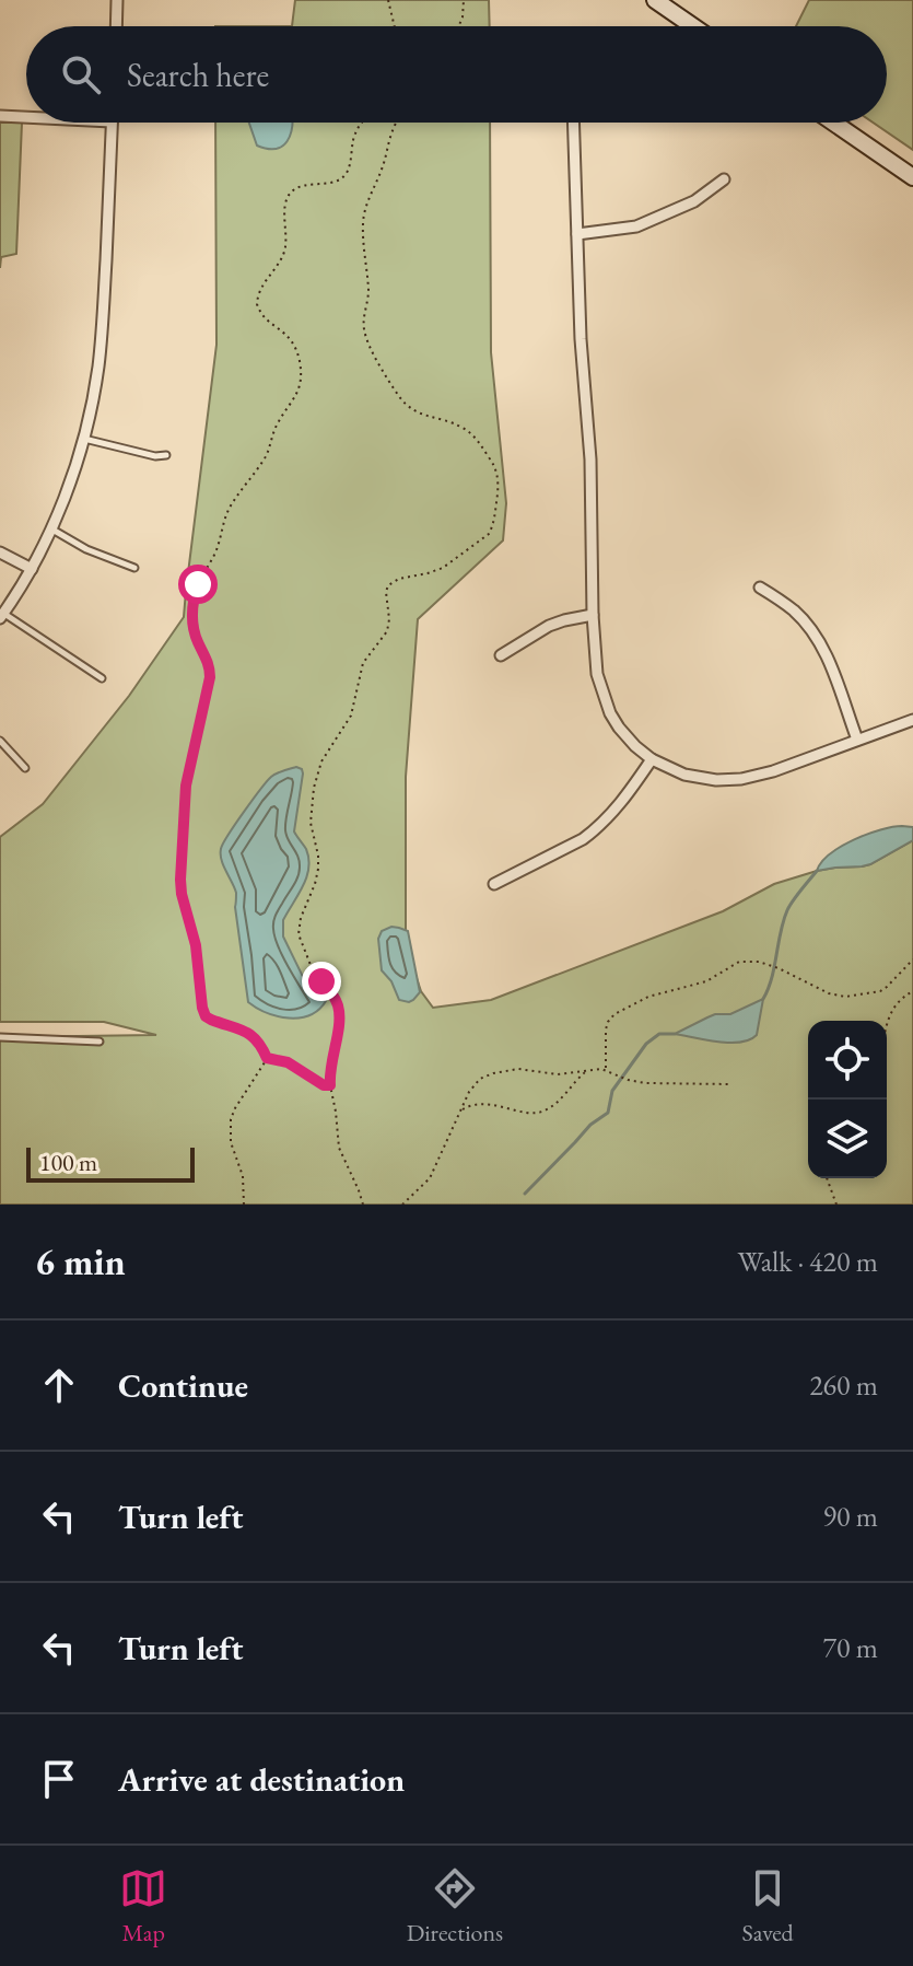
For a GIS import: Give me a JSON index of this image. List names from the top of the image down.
{
  "scale_bar": "100 m",
  "page": {
    "search": "Search here",
    "scale": "100 m",
    "heading": ["6 min", "Walk · 420 m"],
    "list": [
      ["Continue", "260 m"],
      ["Turn left", "90 m"],
      ["Turn left", "70 m"],
      "Arrive at destination"
    ],
    "nav": ["Map", "Directions", "Saved"]
  }
}
